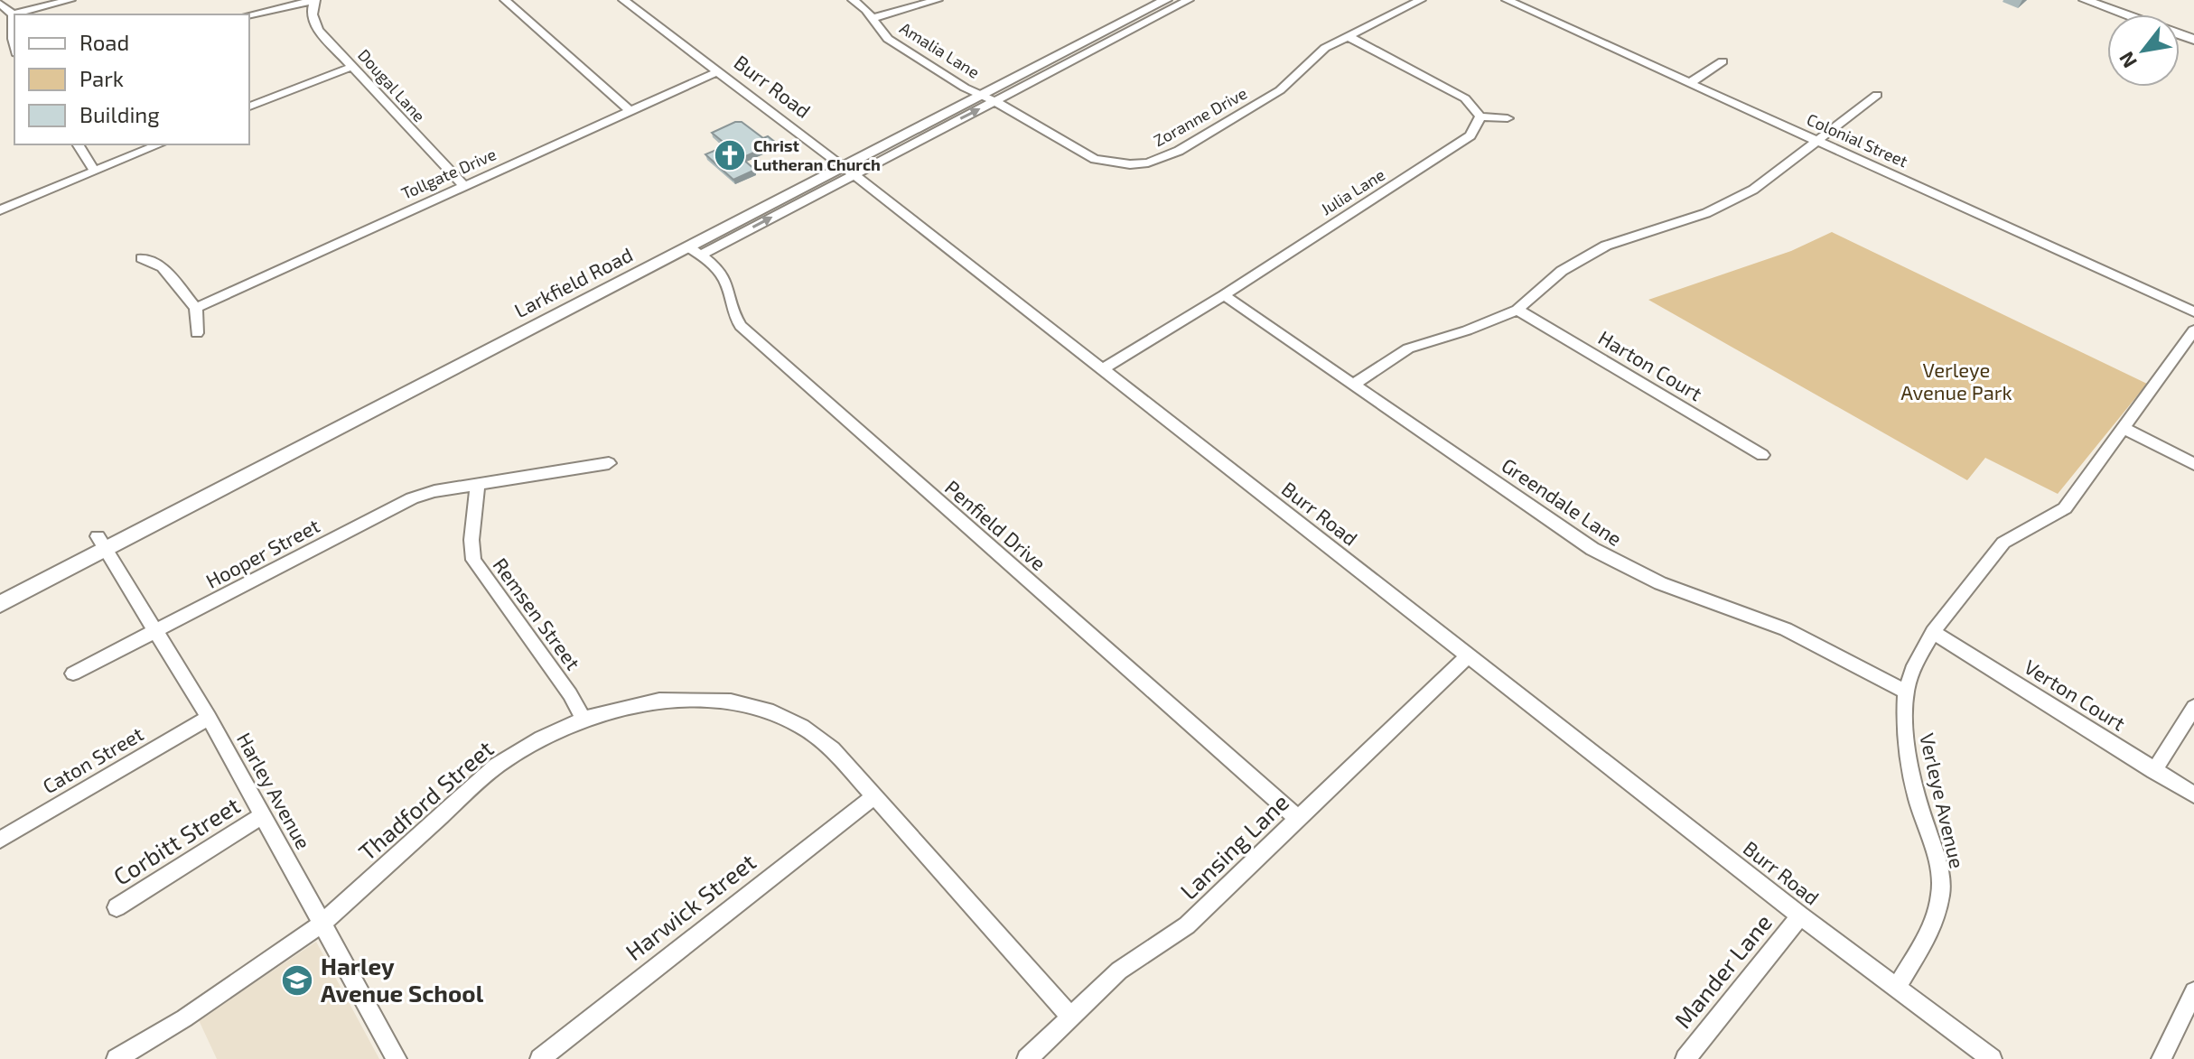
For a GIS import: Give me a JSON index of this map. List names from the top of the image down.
{
  "streets": {
    "main road": ["Larkfield Road"],
    "street": [
      "Amalia Lane",
      "Dougal Lane",
      "Burr Road",
      "Zoranne Drive",
      "Colonial Street",
      "Tollgate Drive",
      "Julia Lane",
      "Harton Court",
      "Greendale Lane",
      "Penfield Drive",
      "Hooper Street",
      "Remsen Street",
      "Verton Court",
      "Caton Street",
      "Harley Avenue",
      "Thadford Street",
      "Verleye Avenue",
      "Corbitt Street",
      "Lansing Lane",
      "Harwick Street",
      "Mander Lane"
    ]
  },
  "crossings": [
    ["Amalia Lane", "Zoranne Drive"],
    ["Amalia Lane", "Larkfield Road"],
    ["Dougal Lane", "Tollgate Drive"],
    ["Burr Road", "Tollgate Drive"],
    ["Burr Road", "Julia Lane"],
    ["Burr Road", "Larkfield Road"],
    ["Burr Road", "Verleye Avenue"],
    ["Burr Road", "Lansing Lane"],
    ["Burr Road", "Mander Lane"],
    ["Zoranne Drive", "Larkfield Road"],
    ["Julia Lane", "Greendale Lane"],
    ["Larkfield Road", "Penfield Drive"],
    ["Larkfield Road", "Harley Avenue"],
    ["Greendale Lane", "Verleye Avenue"],
    ["Penfield Drive", "Lansing Lane"],
    ["Hooper Street", "Remsen Street"],
    ["Hooper Street", "Harley Avenue"],
    ["Remsen Street", "Thadford Street"],
    ["Verton Court", "Verleye Avenue"],
    ["Caton Street", "Harley Avenue"],
    ["Harley Avenue", "Thadford Street"],
    ["Harley Avenue", "Corbitt Street"],
    ["Thadford Street", "Lansing Lane"],
    ["Thadford Street", "Harwick Street"]
  ],
  "parks": ["Verleye Avenue Park"],
  "places": {
    "church": ["Christ Lutheran Church"],
    "school or university": ["Harley Avenue School"]
  },
  "legend": ["Road", "Park", "Building"],
  "north": "bottom left"
}
